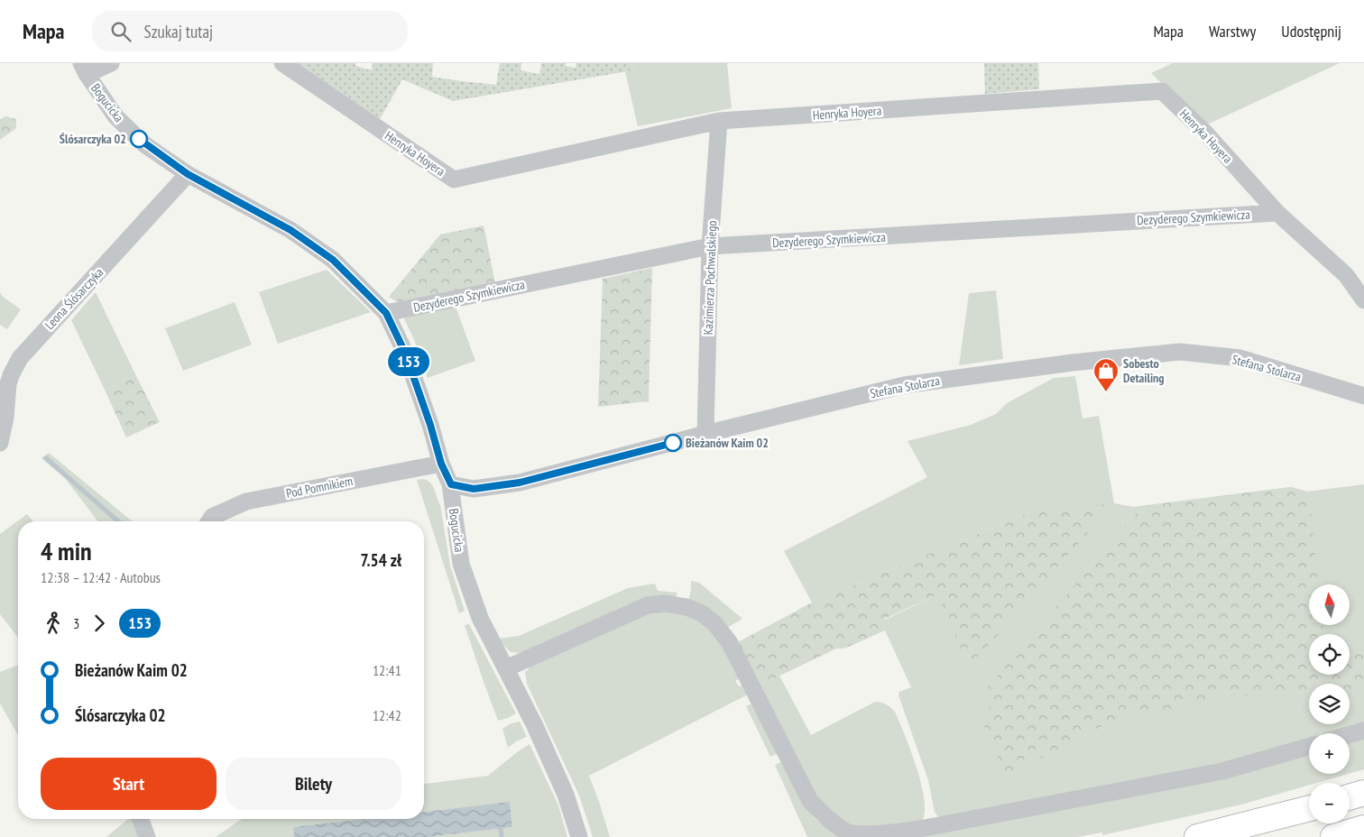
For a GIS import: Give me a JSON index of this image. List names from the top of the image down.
{
  "streets": {
    "street": [
      "Bogucicka",
      "Henryka Hoyera",
      "Dezyderego Szymkiewicza",
      "Kazimierza Pochwalskiego",
      "Leona Ślósarczyka",
      "Stefana Stolarza",
      "Pod Pomnikiem"
    ]
  },
  "crossings": [
    ["Bogucicka", "Dezyderego Szymkiewicza"],
    ["Bogucicka", "Leona Ślósarczyka"],
    ["Bogucicka", "Stefana Stolarza"],
    ["Bogucicka", "Pod Pomnikiem"],
    ["Henryka Hoyera", "Dezyderego Szymkiewicza"],
    ["Henryka Hoyera", "Kazimierza Pochwalskiego"],
    ["Dezyderego Szymkiewicza", "Kazimierza Pochwalskiego"],
    ["Kazimierza Pochwalskiego", "Stefana Stolarza"]
  ],
  "places": {
    "other": ["Ślósarczyka 02", "Bieżanów Kaim 02"],
    "shop": ["Sobesto Detailing"]
  },
  "lines": ["bus line 153"],
  "north": "top",
  "page": {
    "header": "Mapa",
    "search": "Szukaj tutaj",
    "nav": ["Mapa", "Warstwy", "Udostępnij"],
    "on_map": "153",
    "heading": ["4 min", "12:38 – 12:42 · Autobus", "7.54 zł"],
    "map_buttons": ["+", "−"],
    "legs": ["3", "153"],
    "list": [
      {
        "name": "Bieżanów Kaim 02",
        "value": "12:41"
      },
      {
        "name": "Ślósarczyka 02",
        "value": "12:42"
      }
    ],
    "buttons": ["Start", "Bilety"]
  }
}
